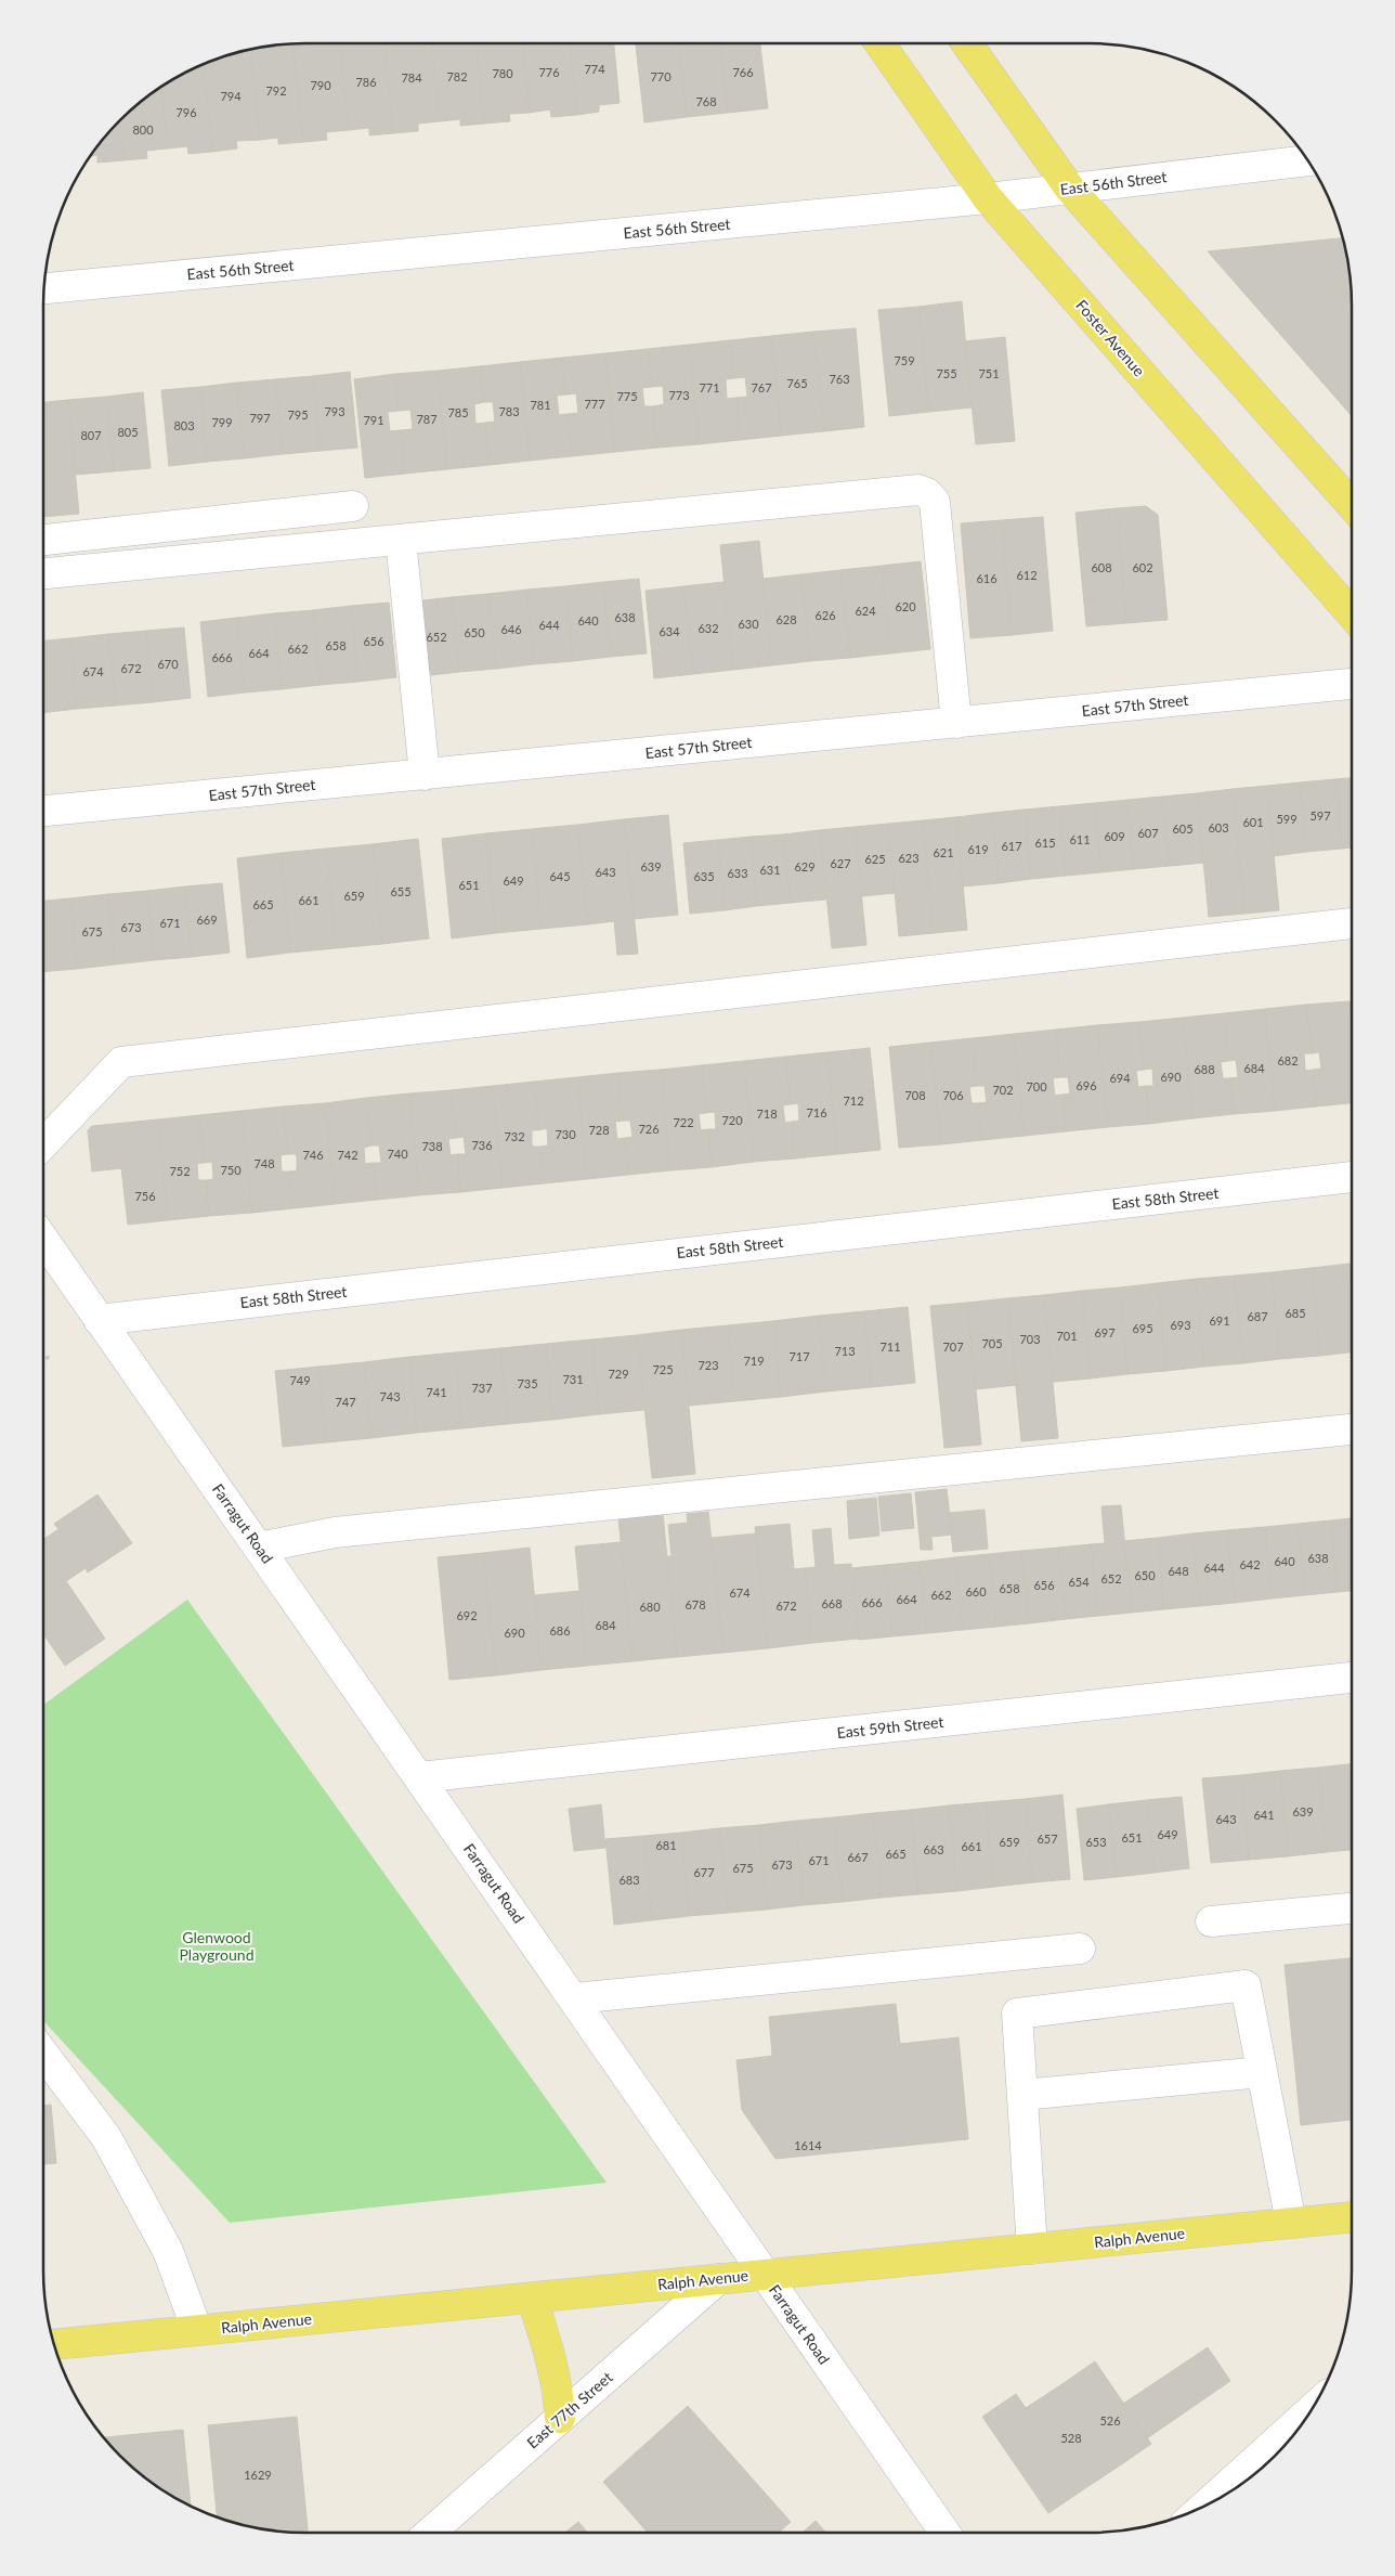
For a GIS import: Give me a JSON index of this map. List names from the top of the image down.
{
  "streets": {
    "main road": ["Foster Avenue", "Ralph Avenue"],
    "street": [
      "East 56th Street",
      "East 57th Street",
      "East 58th Street",
      "Farragut Road",
      "East 59th Street",
      "East 77th Street"
    ]
  },
  "crossings": [
    ["East 56th Street", "Foster Avenue"],
    ["East 58th Street", "Farragut Road"],
    ["Farragut Road", "East 59th Street"],
    ["Farragut Road", "Ralph Avenue"],
    ["Ralph Avenue", "East 77th Street"]
  ],
  "parks": ["Glenwood Playground"],
  "house_numbers": [
    "774",
    "776",
    "766",
    "780",
    "782",
    "770",
    "784",
    "786",
    "790",
    "792",
    "794",
    "768",
    "796",
    "800",
    "759",
    "755",
    "751",
    "763",
    "765",
    "771",
    "767",
    "773",
    "775",
    "777",
    "781",
    "793",
    "783",
    "785",
    "795",
    "797",
    "787",
    "791",
    "799",
    "803",
    "805",
    "807",
    "608",
    "602",
    "612",
    "616",
    "620",
    "624",
    "626",
    "638",
    "628",
    "640",
    "630",
    "644",
    "632",
    "646",
    "634",
    "650",
    "652",
    "656",
    "658",
    "662",
    "664",
    "666",
    "670",
    "672",
    "674",
    "597",
    "599",
    "601",
    "603",
    "605",
    "607",
    "609",
    "611",
    "615",
    "617",
    "619",
    "621",
    "623",
    "625",
    "627",
    "639",
    "629",
    "631",
    "643",
    "633",
    "645",
    "635",
    "649",
    "651",
    "655",
    "659",
    "661",
    "665",
    "669",
    "671",
    "673",
    "675",
    "682",
    "684",
    "688",
    "690",
    "694",
    "696",
    "700",
    "702",
    "708",
    "706",
    "712",
    "716",
    "718",
    "720",
    "722",
    "726",
    "728",
    "730",
    "732",
    "736",
    "738",
    "740",
    "746",
    "742",
    "748",
    "750",
    "752",
    "756",
    "685",
    "687",
    "691",
    "693",
    "695",
    "697",
    "701",
    "703",
    "705",
    "711",
    "707",
    "713",
    "717",
    "719",
    "723",
    "725",
    "729",
    "731",
    "749",
    "735",
    "737",
    "741",
    "743",
    "747",
    "638",
    "640",
    "642",
    "644",
    "648",
    "650",
    "652",
    "654",
    "656",
    "658",
    "660",
    "674",
    "662",
    "664",
    "666",
    "668",
    "678",
    "672",
    "680",
    "692",
    "684",
    "686",
    "690",
    "639",
    "641",
    "643",
    "649",
    "651",
    "657",
    "659",
    "653",
    "681",
    "661",
    "663",
    "665",
    "667",
    "671",
    "673",
    "675",
    "677",
    "683",
    "1614",
    "526",
    "528",
    "1629"
  ]
}
